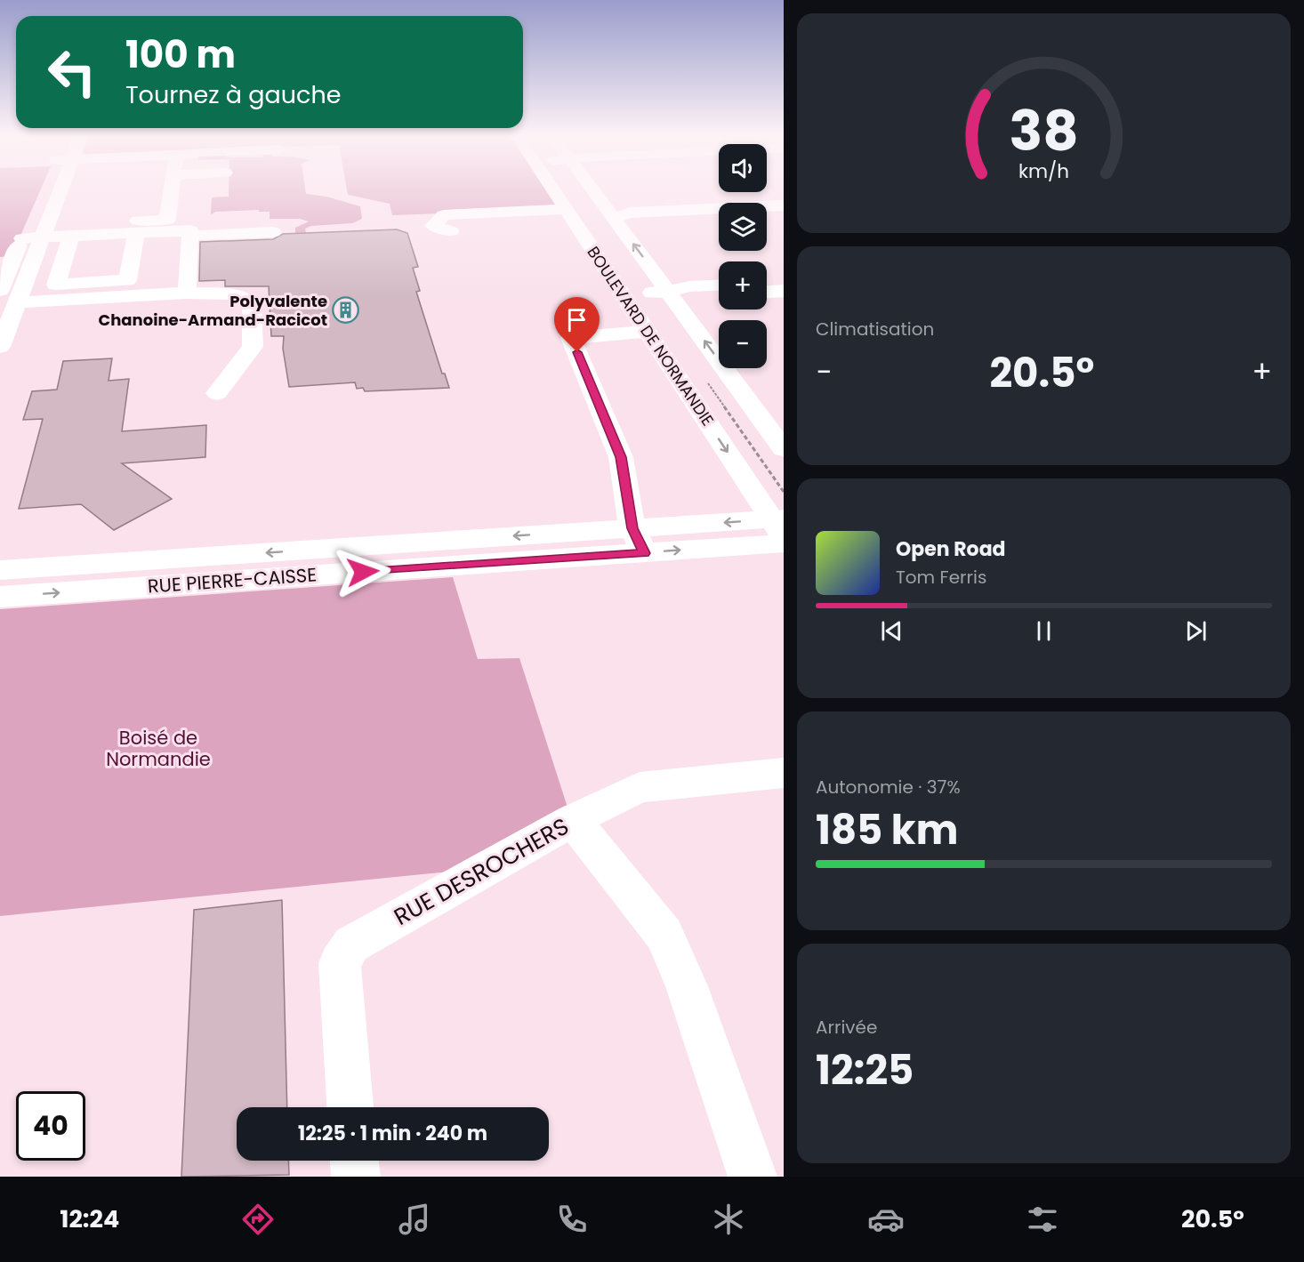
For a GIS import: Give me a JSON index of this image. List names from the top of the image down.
{
  "streets": {
    "street": ["BOULEVARD DE NORMANDIE", "RUE PIERRE-CAISSE", "RUE DESROCHERS"]
  },
  "crossings": [
    ["BOULEVARD DE NORMANDIE", "RUE PIERRE-CAISSE"]
  ],
  "parks": ["Boisé de Normandie"],
  "places": {
    "building": ["Polyvalente Chanoine-Armand-Racicot"]
  },
  "page": {
    "turn": ["100 m", "Tournez à gauche"],
    "map_buttons": ["+", "−"],
    "tile": [
      "Climatisation",
      ["Autonomie · 37%", "185 km"],
      ["Arrivée", "12:25"]
    ],
    "heat": ["−", "20.5°", "+"],
    "song": ["Open Road", "Tom Ferris"],
    "limit": "40",
    "trip": "12:25 · 1 min · 240 m",
    "tabs": ["12:24", "20.5°"],
    "gauge": ["38", "km/h"]
  }
}
